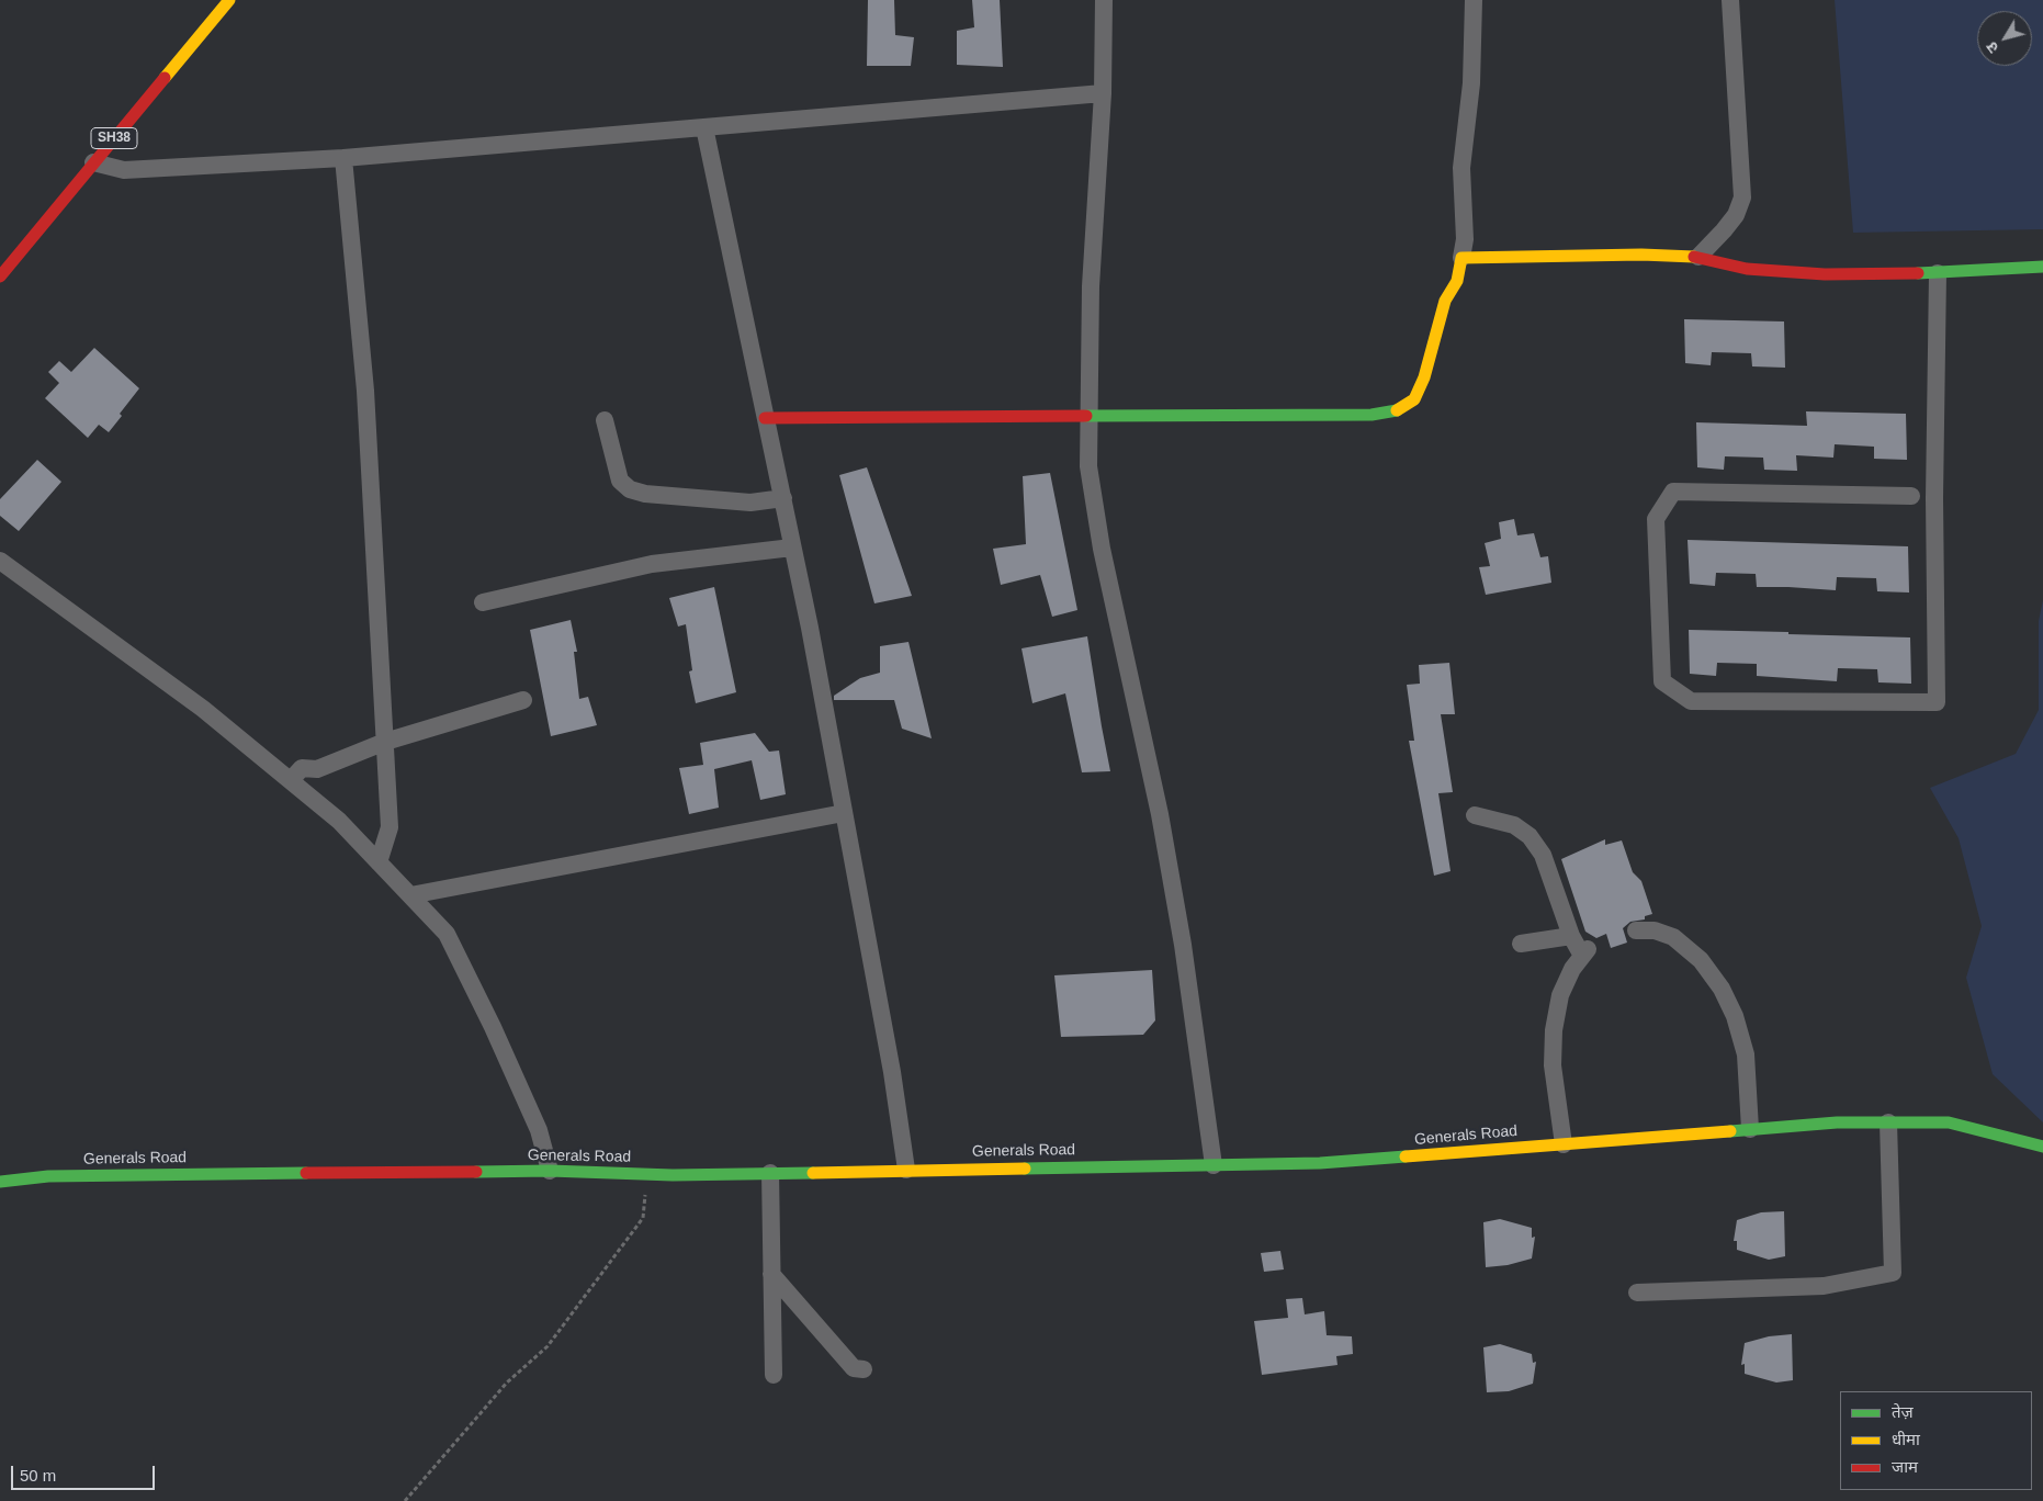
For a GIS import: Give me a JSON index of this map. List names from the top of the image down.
{
  "streets": {
    "street": ["SH38", "Generals Road"]
  },
  "legend": ["तेज़", "धीमा", "जाम"],
  "scale_bar": "50 m",
  "north": "bottom left"
}
